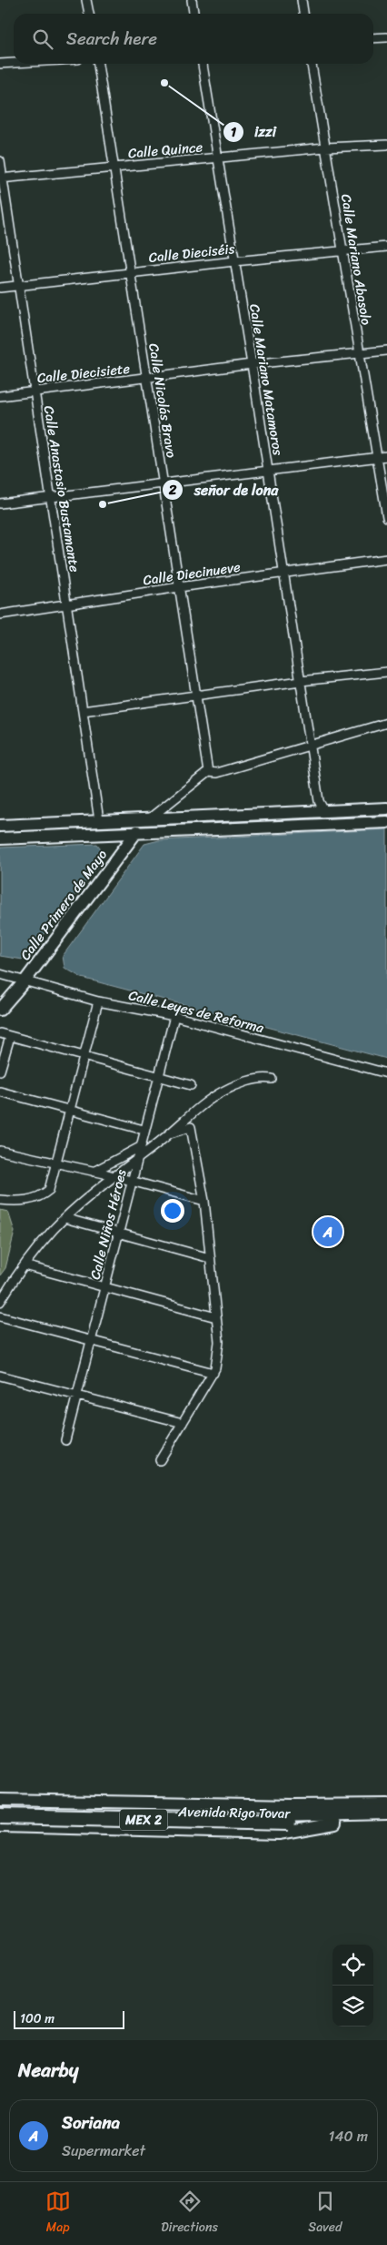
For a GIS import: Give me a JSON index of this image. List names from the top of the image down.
{
  "streets": {
    "highway": ["Avenida Rigo Tovar", "MEX 2"],
    "main road": ["Calle Primero de Mayo"],
    "street": [
      "Calle Quince",
      "Calle Dieciséis",
      "Calle Mariano Abasolo",
      "Calle Diecisiete",
      "Calle Mariano Matamoros",
      "Calle Nicolás Bravo",
      "Calle Anastasio Bustamante",
      "Calle Diecinueve",
      "Calle Leyes de Reforma",
      "Calle Niños Héroes"
    ]
  },
  "crossings": [
    ["Calle Quince", "Calle Mariano Abasolo"],
    ["Calle Quince", "Calle Mariano Matamoros"],
    ["Calle Quince", "Calle Nicolás Bravo"],
    ["Calle Quince", "Calle Anastasio Bustamante"],
    ["Calle Dieciséis", "Calle Mariano Abasolo"],
    ["Calle Dieciséis", "Calle Mariano Matamoros"],
    ["Calle Dieciséis", "Calle Nicolás Bravo"],
    ["Calle Dieciséis", "Calle Anastasio Bustamante"],
    ["Calle Mariano Abasolo", "Calle Diecisiete"],
    ["Calle Diecisiete", "Calle Mariano Matamoros"],
    ["Calle Diecisiete", "Calle Nicolás Bravo"],
    ["Calle Diecisiete", "Calle Anastasio Bustamante"],
    ["Calle Mariano Matamoros", "Calle Diecinueve"],
    ["Calle Nicolás Bravo", "Calle Diecinueve"],
    ["Calle Anastasio Bustamante", "Calle Diecinueve"],
    ["Calle Primero de Mayo", "Calle Leyes de Reforma"],
    ["Calle Leyes de Reforma", "Calle Niños Héroes"]
  ],
  "places": ["izzi", "señor de lona"],
  "scale_bar": "100 m",
  "page": {
    "search": "Search here",
    "pins": "A",
    "scale": "100 m",
    "heading": "Nearby",
    "list": [
      {
        "mark": "A",
        "name": "Soriana",
        "note": "Supermarket",
        "value": "140 m"
      }
    ],
    "nav": ["Map", "Directions", "Saved"]
  }
}
